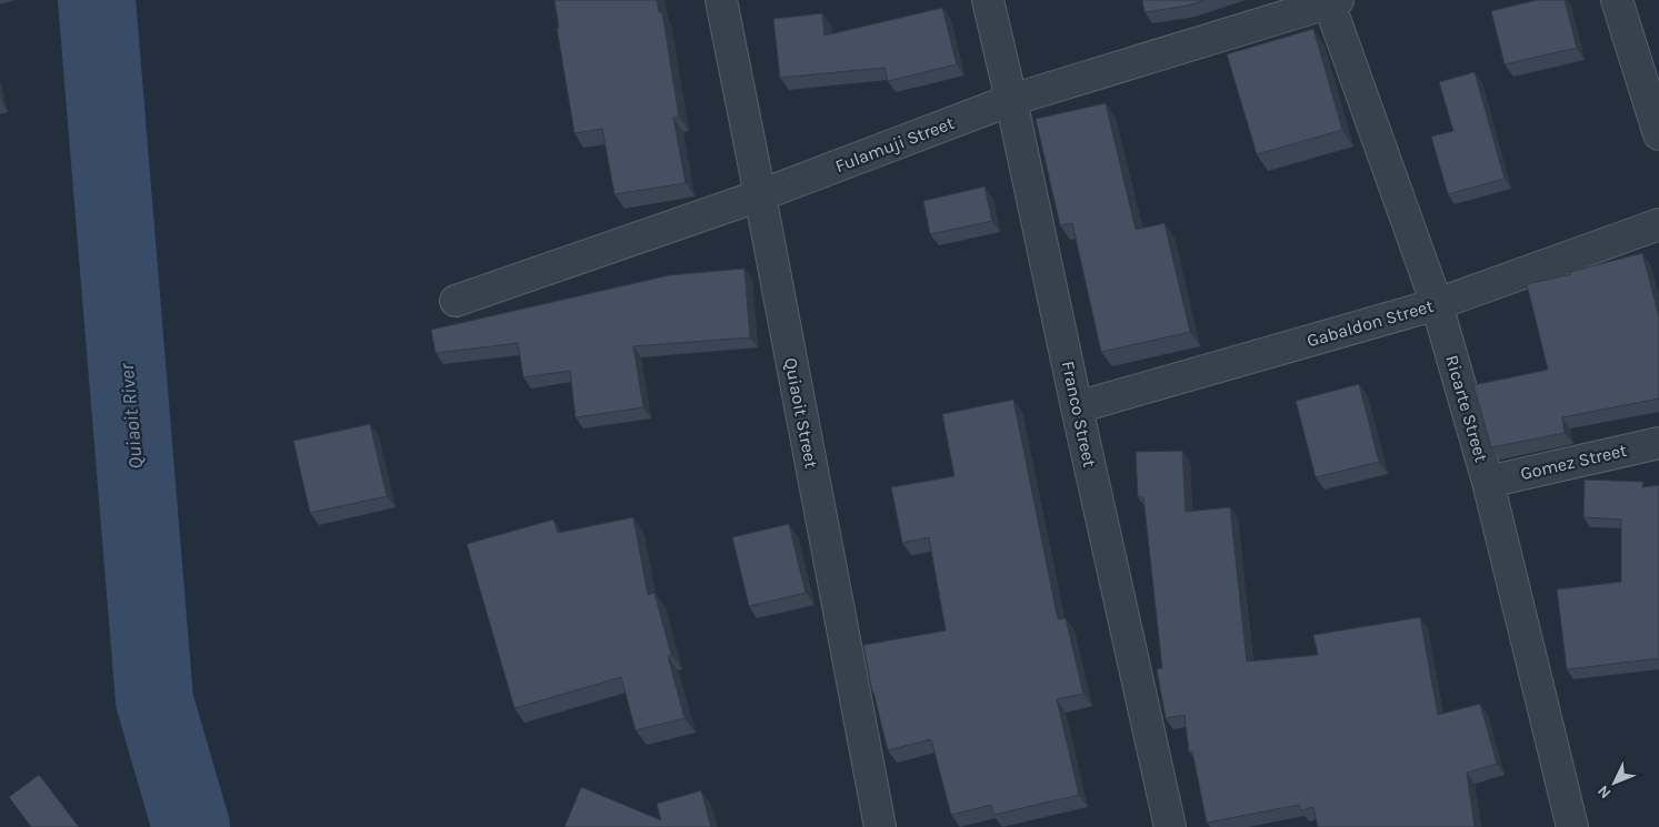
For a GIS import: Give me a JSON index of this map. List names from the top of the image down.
{
  "streets": {
    "street": [
      "Fulamuji Street",
      "Gabaldon Street",
      "Ricarte Street",
      "Quiaoit Street",
      "Franco Street",
      "Gomez Street"
    ]
  },
  "crossings": [
    ["Fulamuji Street", "Ricarte Street"],
    ["Fulamuji Street", "Quiaoit Street"],
    ["Fulamuji Street", "Franco Street"],
    ["Gabaldon Street", "Ricarte Street"],
    ["Gabaldon Street", "Franco Street"],
    ["Ricarte Street", "Gomez Street"]
  ],
  "water": ["Quiaoit River"],
  "north": "bottom left"
}
